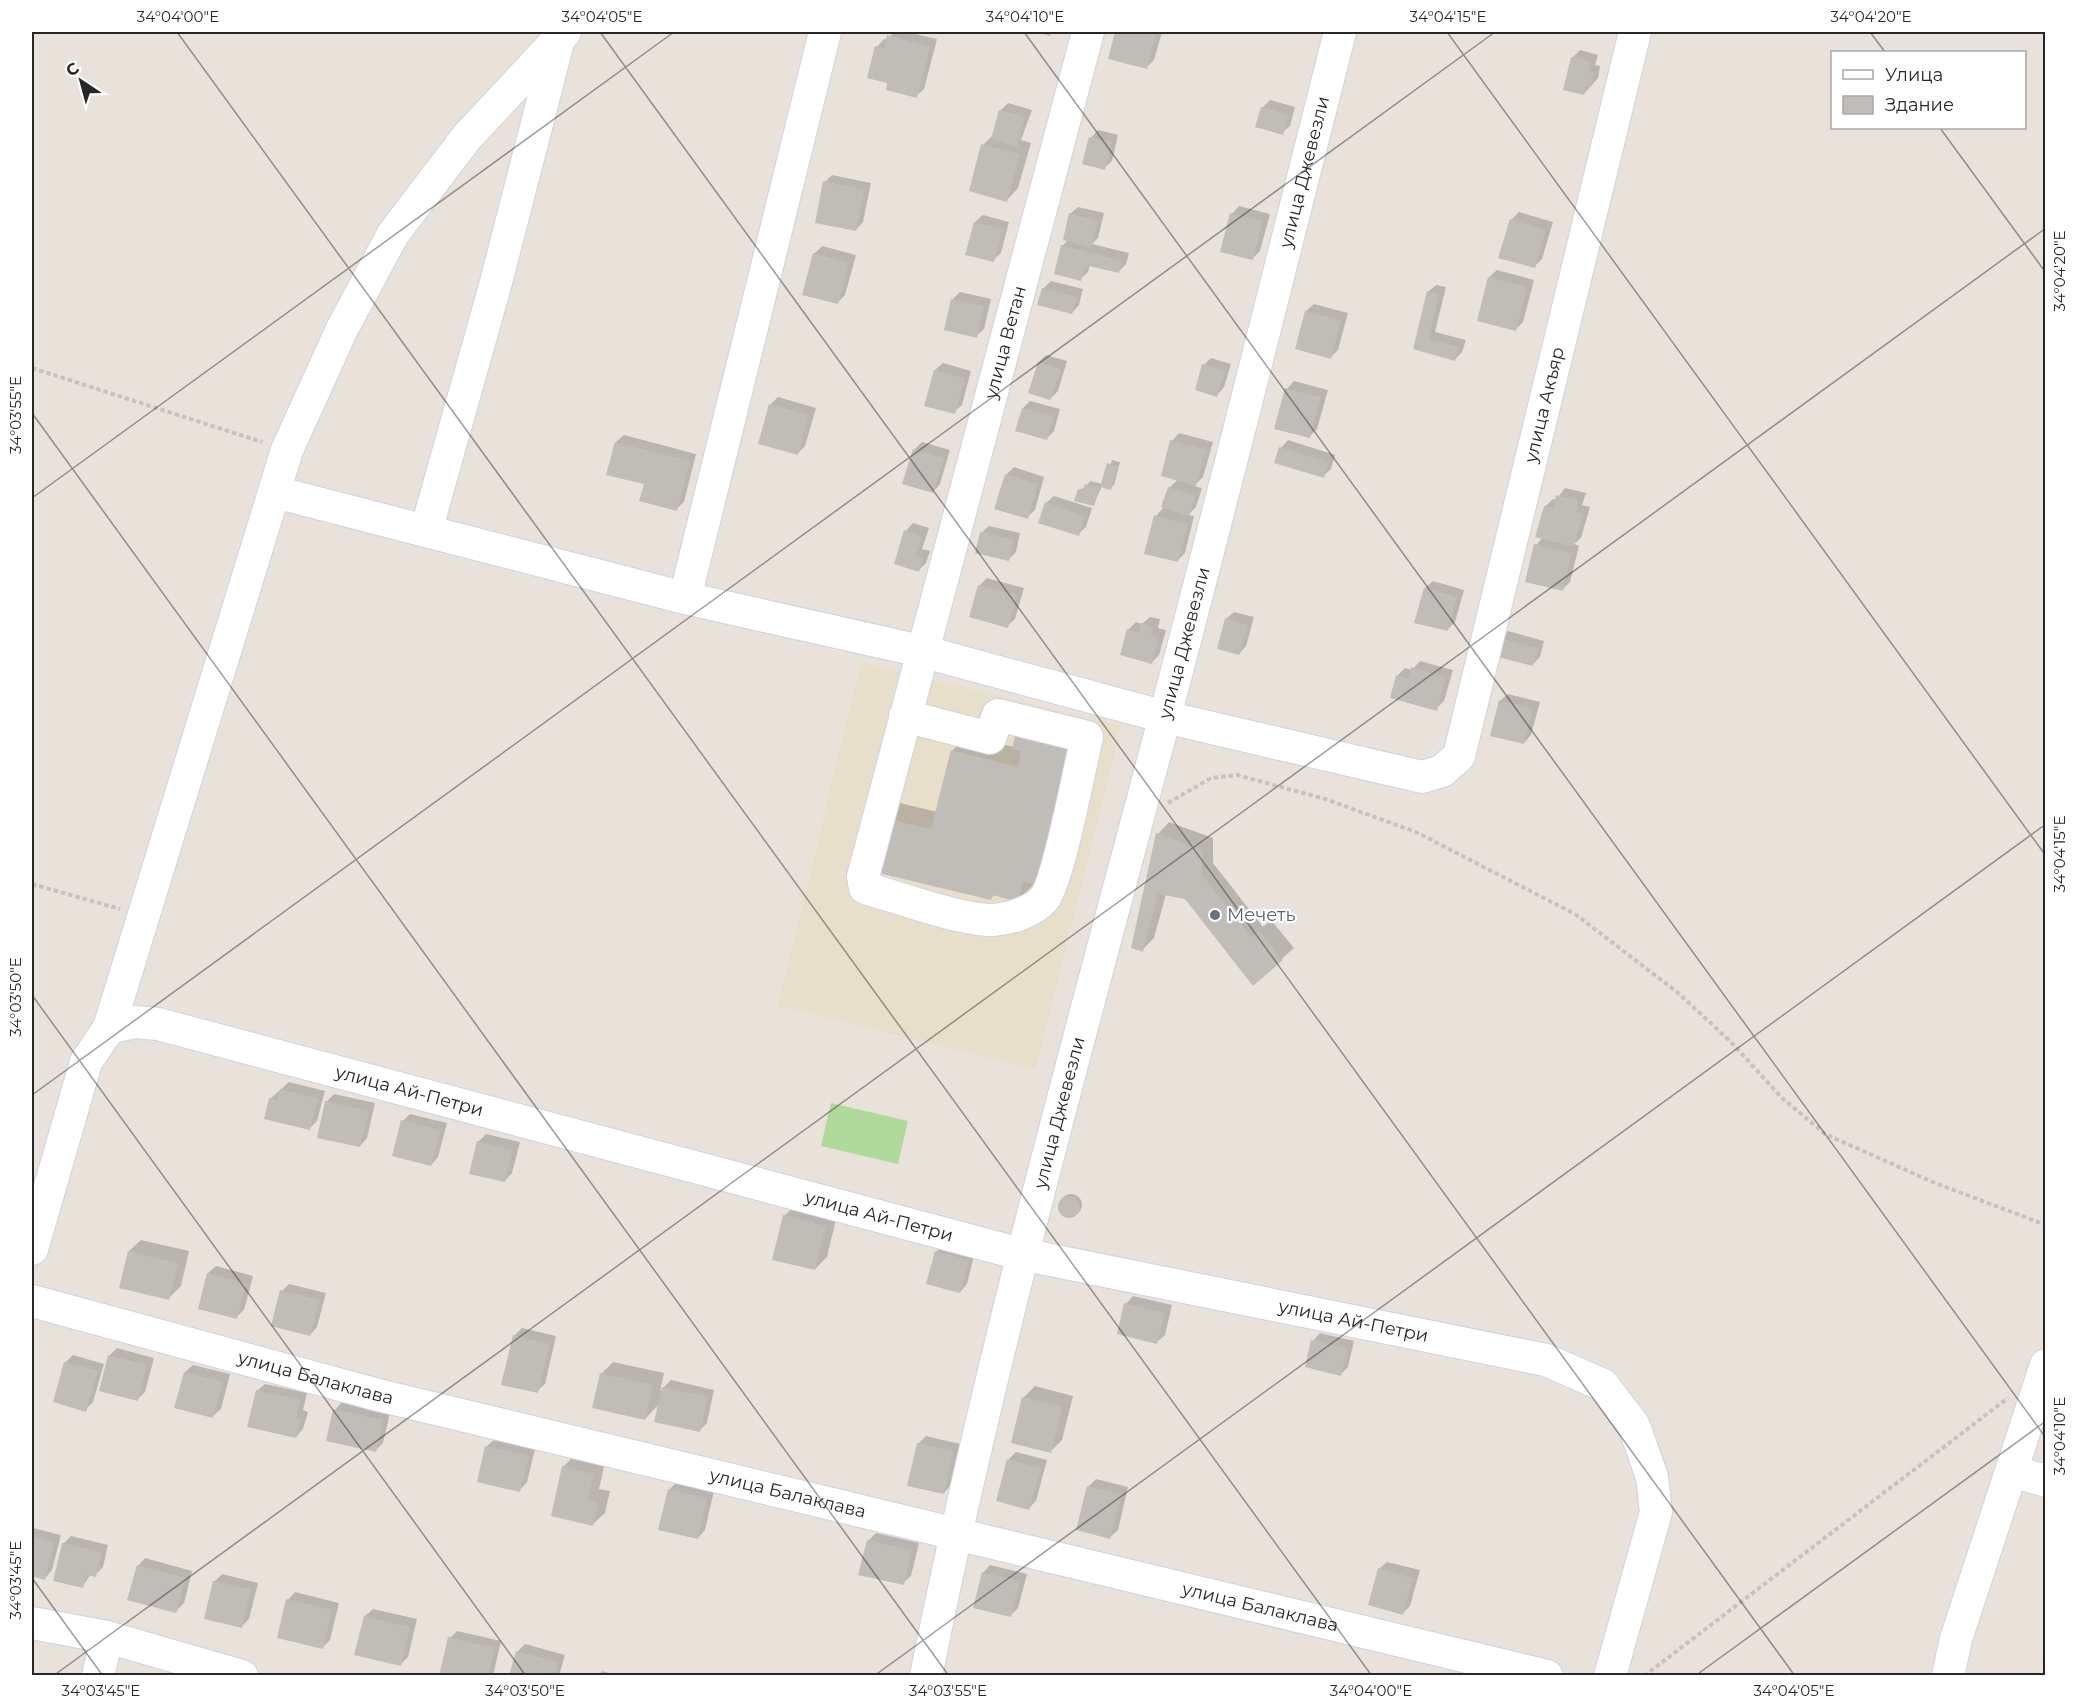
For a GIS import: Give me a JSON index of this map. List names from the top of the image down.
{
  "streets": {
    "street": [
      "улица Джевезли",
      "улица Ветан",
      "улица Акъяр",
      "улица Ай-Петри",
      "улица Балаклава"
    ]
  },
  "crossings": [
    ["улица Джевезли", "улица Акъяр"],
    ["улица Джевезли", "улица Ай-Петри"],
    ["улица Джевезли", "улица Балаклава"]
  ],
  "places": ["Мечеть"],
  "legend": ["Улица", "Здание"],
  "north": "top left",
  "coordinates": [
    "34°04'00\"E",
    "34°04'05\"E",
    "34°04'10\"E",
    "34°04'15\"E",
    "34°04'20\"E",
    "34°03'55\"E",
    "34°03'50\"E",
    "34°03'45\"E"
  ]
}
